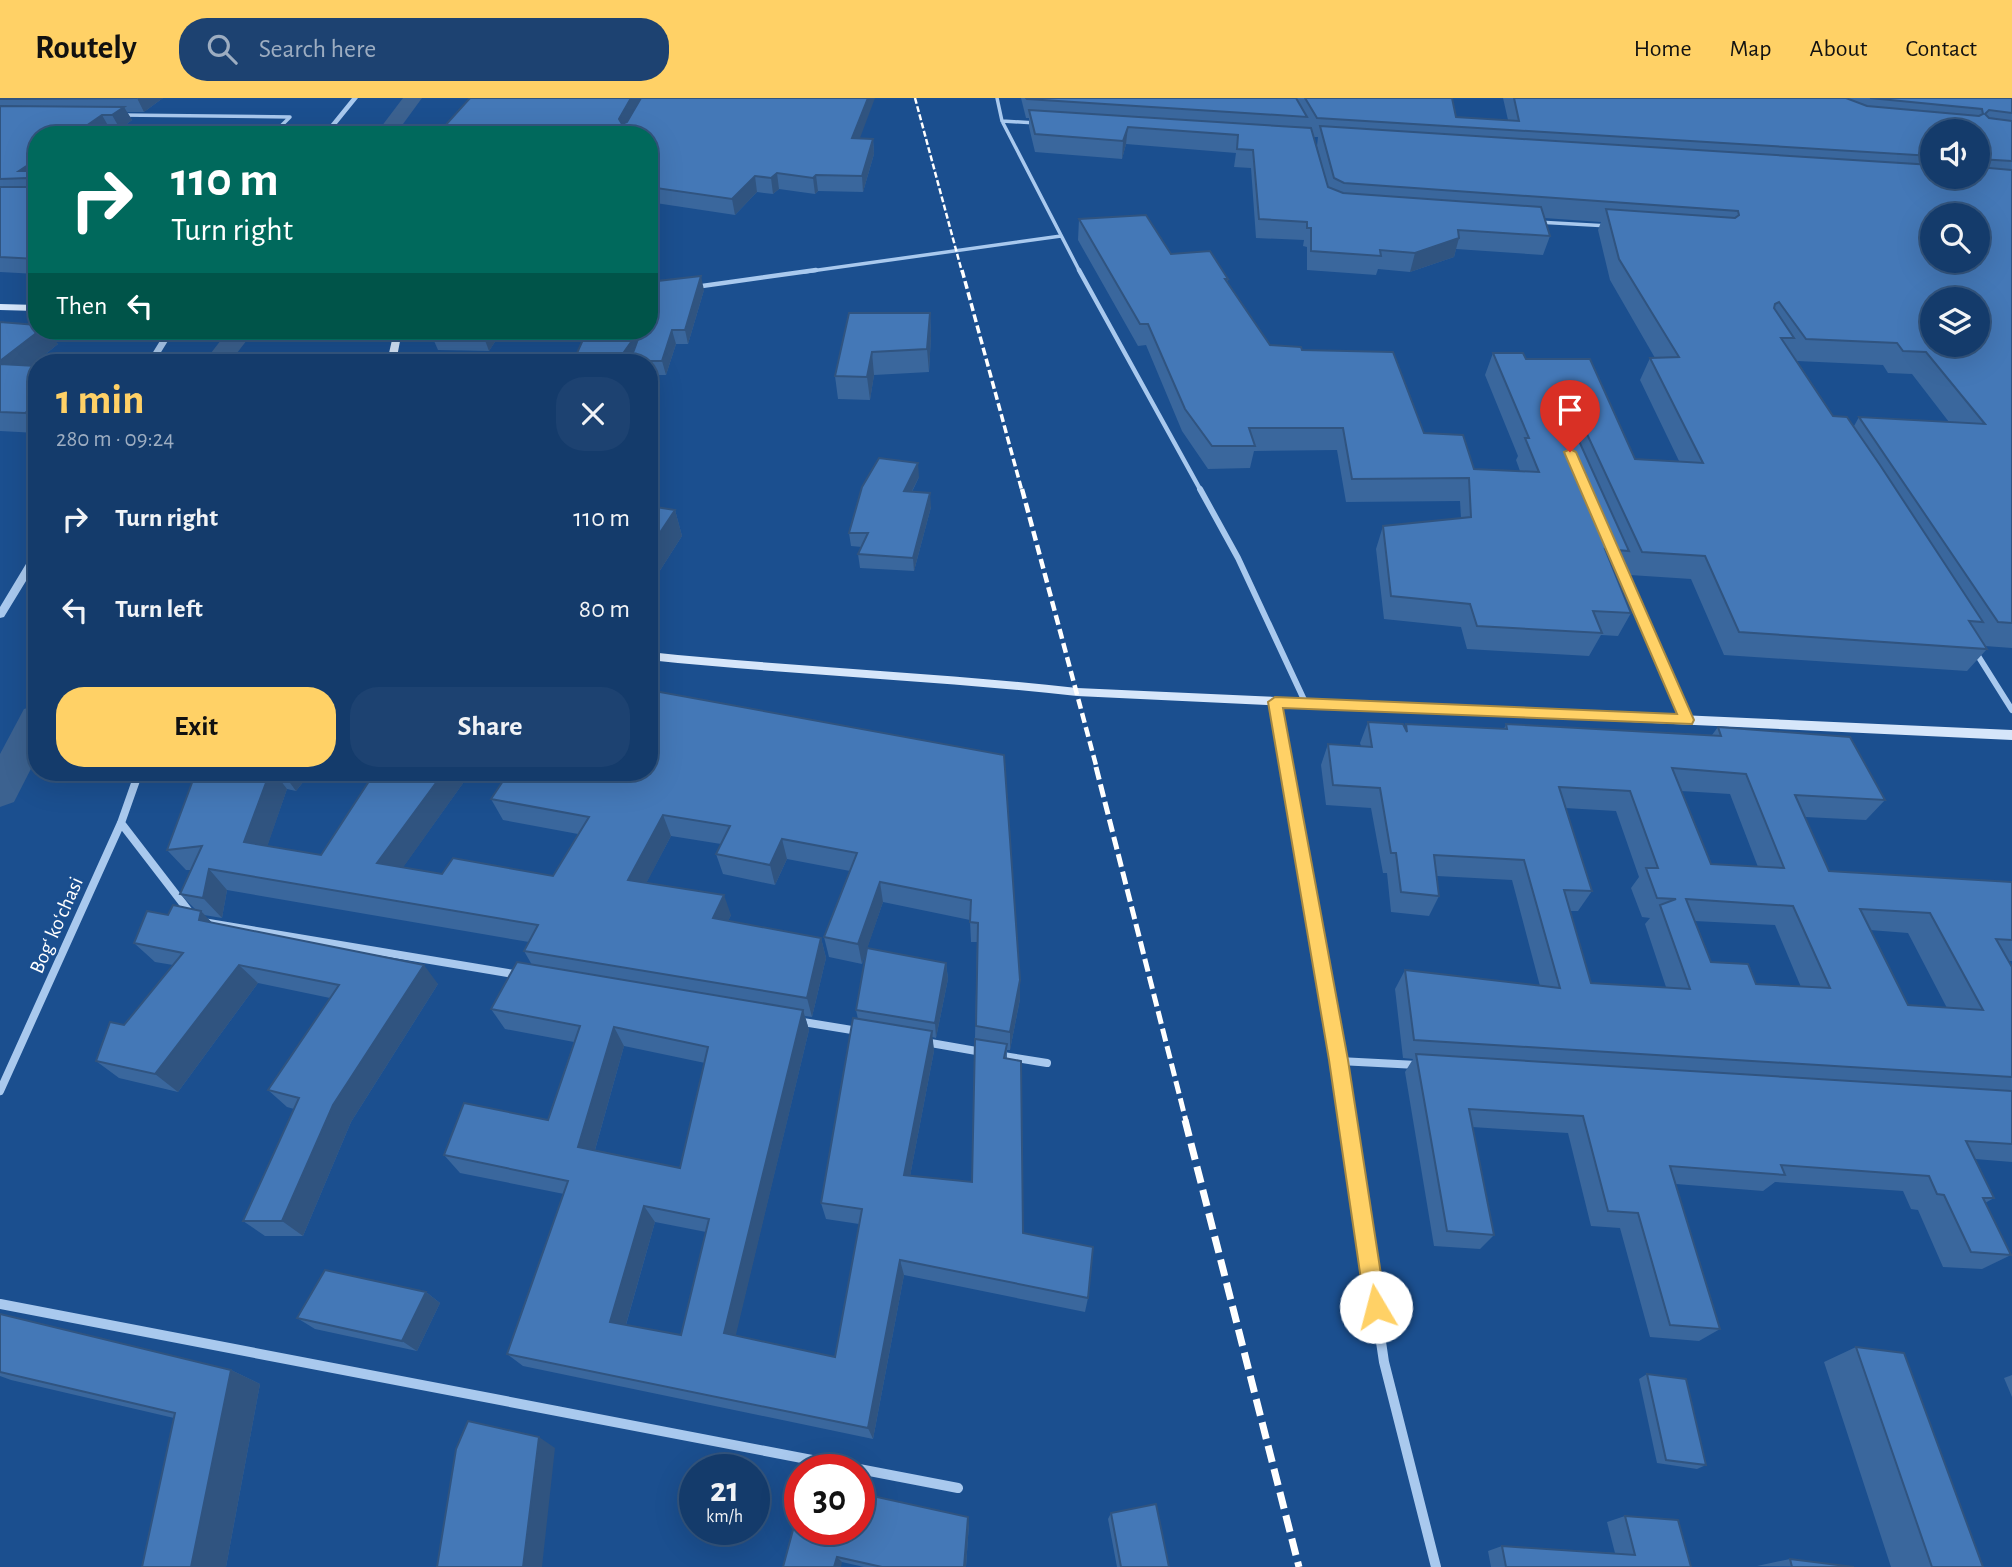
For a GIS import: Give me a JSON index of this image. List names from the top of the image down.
{
  "streets": {
    "street": ["Bogʻ koʻchasi"]
  },
  "page": {
    "header": "Routely",
    "search": "Search here",
    "nav": [
      "Home",
      "Map",
      "About",
      "Contact"
    ],
    "turn": ["110 m", "Turn right"],
    "then": "Then",
    "heading": ["1 min", "280 m · 09:24"],
    "list": [
      {
        "name": "Turn right",
        "value": "110 m"
      },
      {
        "name": "Turn left",
        "value": "80 m"
      }
    ],
    "buttons": ["Exit", "Share"],
    "speed": "21 km/h",
    "limit": "30"
  }
}
